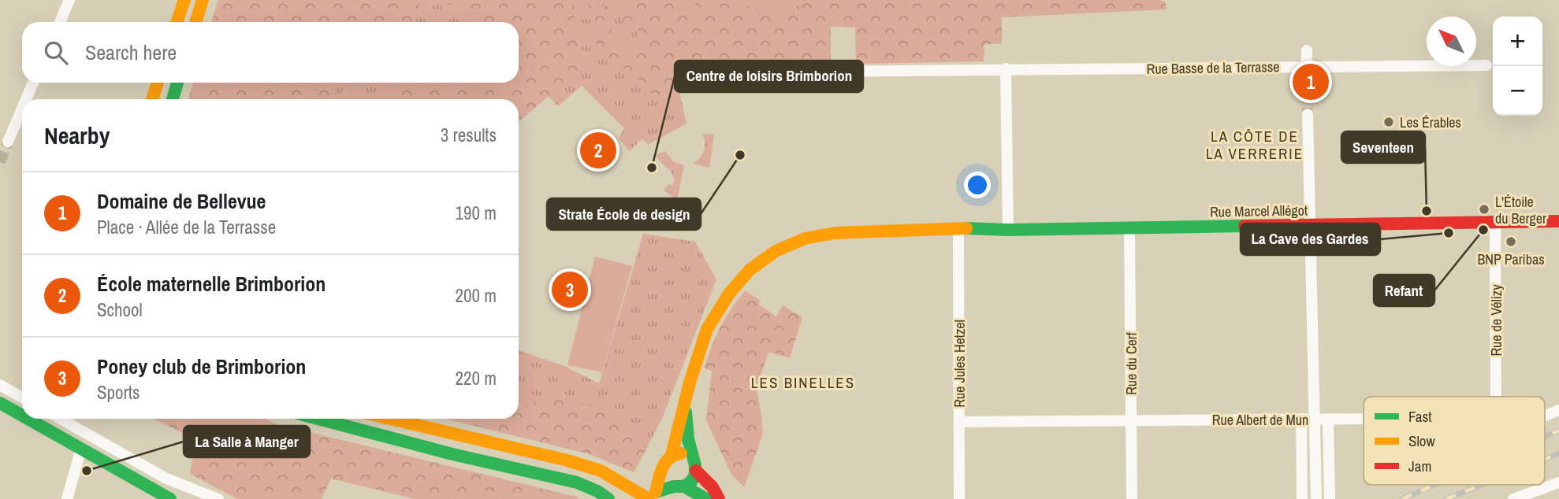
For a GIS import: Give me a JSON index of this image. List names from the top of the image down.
{
  "streets": {
    "main road": ["Rue Marcel Allégot"],
    "street": [
      "Rue Basse de la Terrasse",
      "Rue de Vélizy",
      "Rue Jules Hetzel",
      "Rue du Cerf",
      "Rue Albert de Mun"
    ]
  },
  "crossings": [
    ["Rue Marcel Allégot", "Rue de Vélizy"],
    ["Rue Marcel Allégot", "Rue Jules Hetzel"],
    ["Rue Marcel Allégot", "Rue du Cerf"],
    ["Rue Jules Hetzel", "Rue Albert de Mun"],
    ["Rue du Cerf", "Rue Albert de Mun"]
  ],
  "districts": ["LA CÔTE DE LA VERRERIE", "LES BINELLES"],
  "places": [
    "Les Érables",
    "Strate École de design",
    "Centre de loisirs Brimborion",
    "L'Étoile du Berger",
    "Seventeen",
    "Refant",
    "La Cave des Gardes",
    "BNP Paribas",
    "La Salle à Manger"
  ],
  "legend": ["Fast", "Slow", "Jam"],
  "north": "top left",
  "page": {
    "map_buttons": ["+", "−"],
    "search": "Search here",
    "pins": ["1", "2", "3"],
    "heading": ["Nearby", "3 results"],
    "list": [
      {
        "mark": "1",
        "name": "Domaine de Bellevue",
        "note": "Place · Allée de la Terrasse",
        "value": "190 m"
      },
      {
        "mark": "2",
        "name": "École maternelle Brimborion",
        "note": "School",
        "value": "200 m"
      },
      {
        "mark": "3",
        "name": "Poney club de Brimborion",
        "note": "Sports",
        "value": "220 m"
      }
    ]
  }
}
